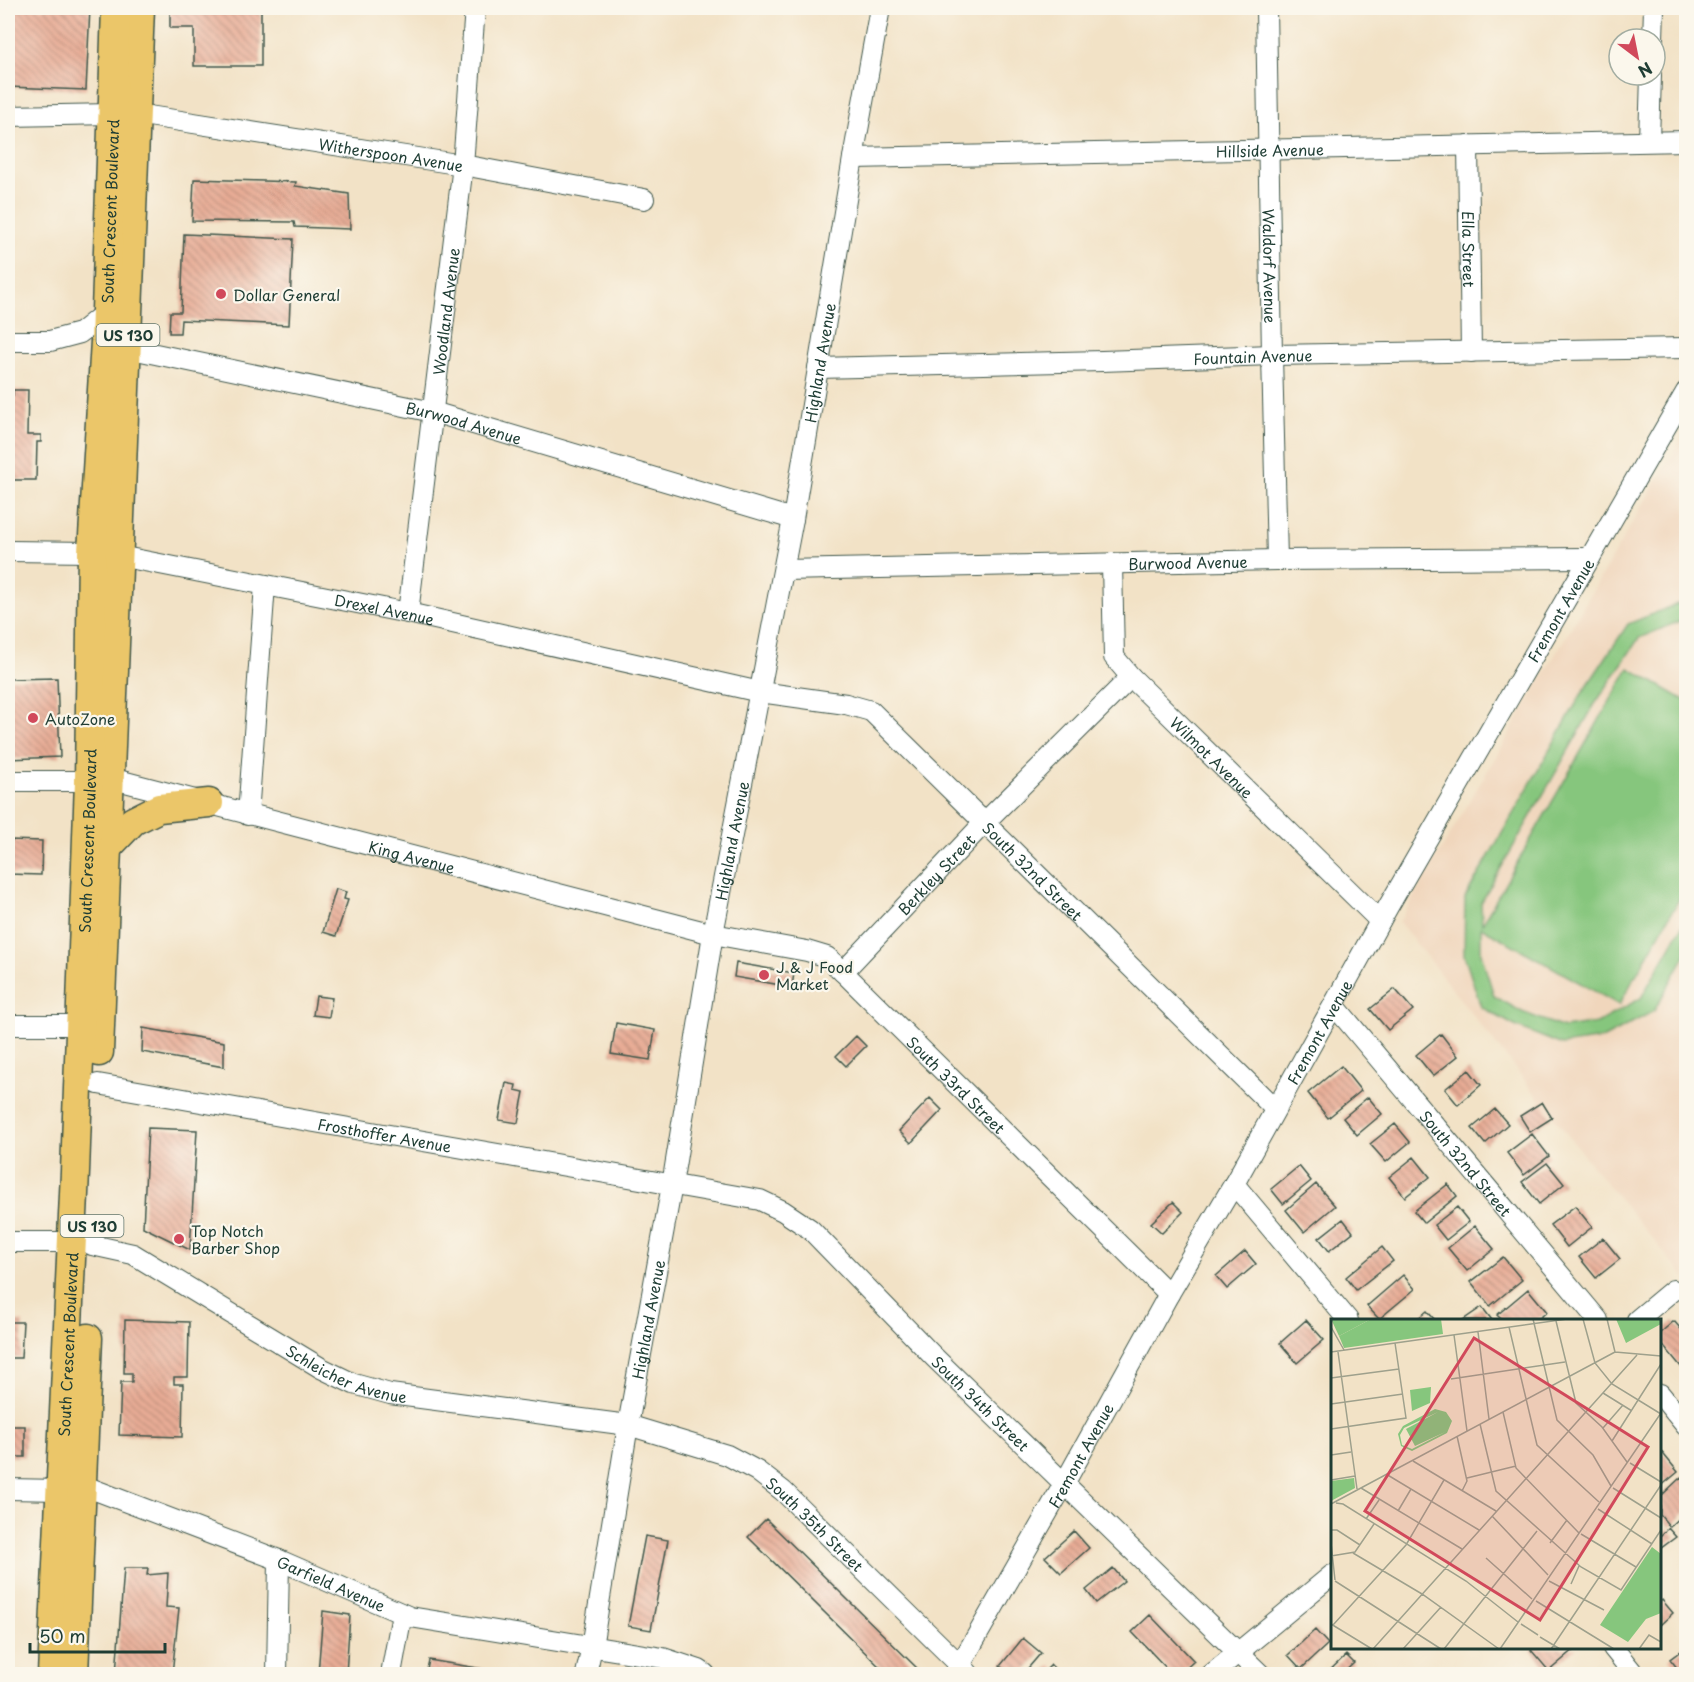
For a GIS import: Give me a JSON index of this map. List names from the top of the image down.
{
  "streets": {
    "highway": ["South Crescent Boulevard", "US 130"],
    "street": [
      "Hillside Avenue",
      "Witherspoon Avenue",
      "Ella Street",
      "Waldorf Avenue",
      "Woodland Avenue",
      "Fountain Avenue",
      "Highland Avenue",
      "Burwood Avenue",
      "Drexel Avenue",
      "Fremont Avenue",
      "Wilmot Avenue",
      "King Avenue",
      "South 32nd Street",
      "Berkley Street",
      "South 33rd Street",
      "Frosthoffer Avenue",
      "Schleicher Avenue",
      "South 34th Street",
      "South 35th Street",
      "Garfield Avenue"
    ]
  },
  "crossings": [
    ["Hillside Avenue", "Ella Street"],
    ["Hillside Avenue", "Waldorf Avenue"],
    ["Hillside Avenue", "Highland Avenue"],
    ["Witherspoon Avenue", "South Crescent Boulevard"],
    ["Witherspoon Avenue", "Woodland Avenue"],
    ["South Crescent Boulevard", "Burwood Avenue"],
    ["South Crescent Boulevard", "Drexel Avenue"],
    ["South Crescent Boulevard", "King Avenue"],
    ["South Crescent Boulevard", "Frosthoffer Avenue"],
    ["South Crescent Boulevard", "Schleicher Avenue"],
    ["South Crescent Boulevard", "Garfield Avenue"],
    ["Ella Street", "Fountain Avenue"],
    ["Waldorf Avenue", "Fountain Avenue"],
    ["Waldorf Avenue", "Burwood Avenue"],
    ["Woodland Avenue", "Burwood Avenue"],
    ["Woodland Avenue", "Drexel Avenue"],
    ["Fountain Avenue", "Highland Avenue"],
    ["Highland Avenue", "Burwood Avenue"],
    ["Highland Avenue", "Drexel Avenue"],
    ["Highland Avenue", "King Avenue"],
    ["Highland Avenue", "South 32nd Street"],
    ["Highland Avenue", "South 33rd Street"],
    ["Highland Avenue", "Frosthoffer Avenue"],
    ["Highland Avenue", "Schleicher Avenue"],
    ["Highland Avenue", "South 34th Street"],
    ["Highland Avenue", "South 35th Street"],
    ["Highland Avenue", "Garfield Avenue"],
    ["Burwood Avenue", "Fremont Avenue"],
    ["Burwood Avenue", "Wilmot Avenue"],
    ["Drexel Avenue", "South 32nd Street"],
    ["Fremont Avenue", "Wilmot Avenue"],
    ["Fremont Avenue", "South 32nd Street"],
    ["Fremont Avenue", "South 33rd Street"],
    ["Fremont Avenue", "South 34th Street"],
    ["Fremont Avenue", "South 35th Street"],
    ["Wilmot Avenue", "Berkley Street"],
    ["King Avenue", "South 33rd Street"],
    ["South 32nd Street", "Berkley Street"],
    ["Berkley Street", "South 33rd Street"],
    ["Frosthoffer Avenue", "South 34th Street"],
    ["Schleicher Avenue", "South 35th Street"]
  ],
  "places": [
    "Dollar General",
    "AutoZone",
    "J & J Food Market",
    "Top Notch Barber Shop"
  ],
  "scale_bar": "50 m",
  "north": "bottom right"
}
